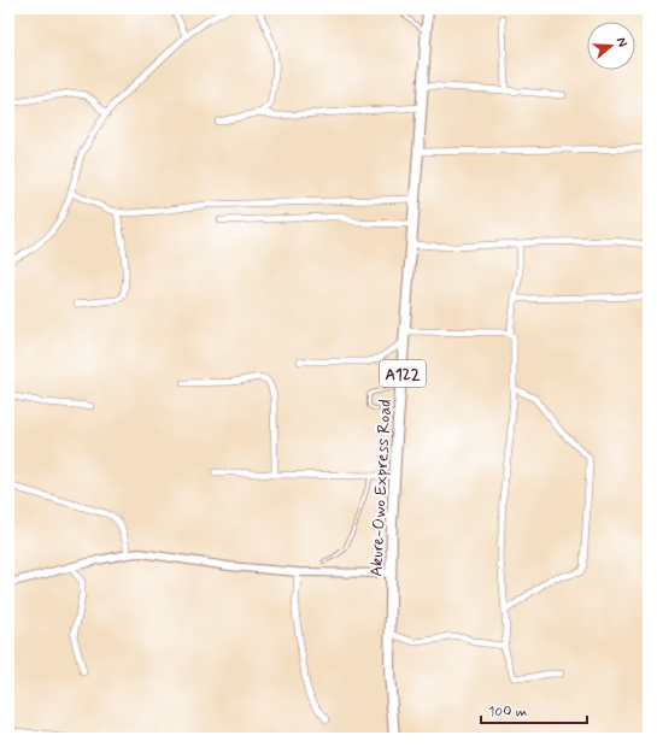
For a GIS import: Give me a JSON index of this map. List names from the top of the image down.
{
  "streets": {
    "highway": ["A122", "Akure-Owo Express Road"]
  },
  "scale_bar": "100 m",
  "north": "right"
}
